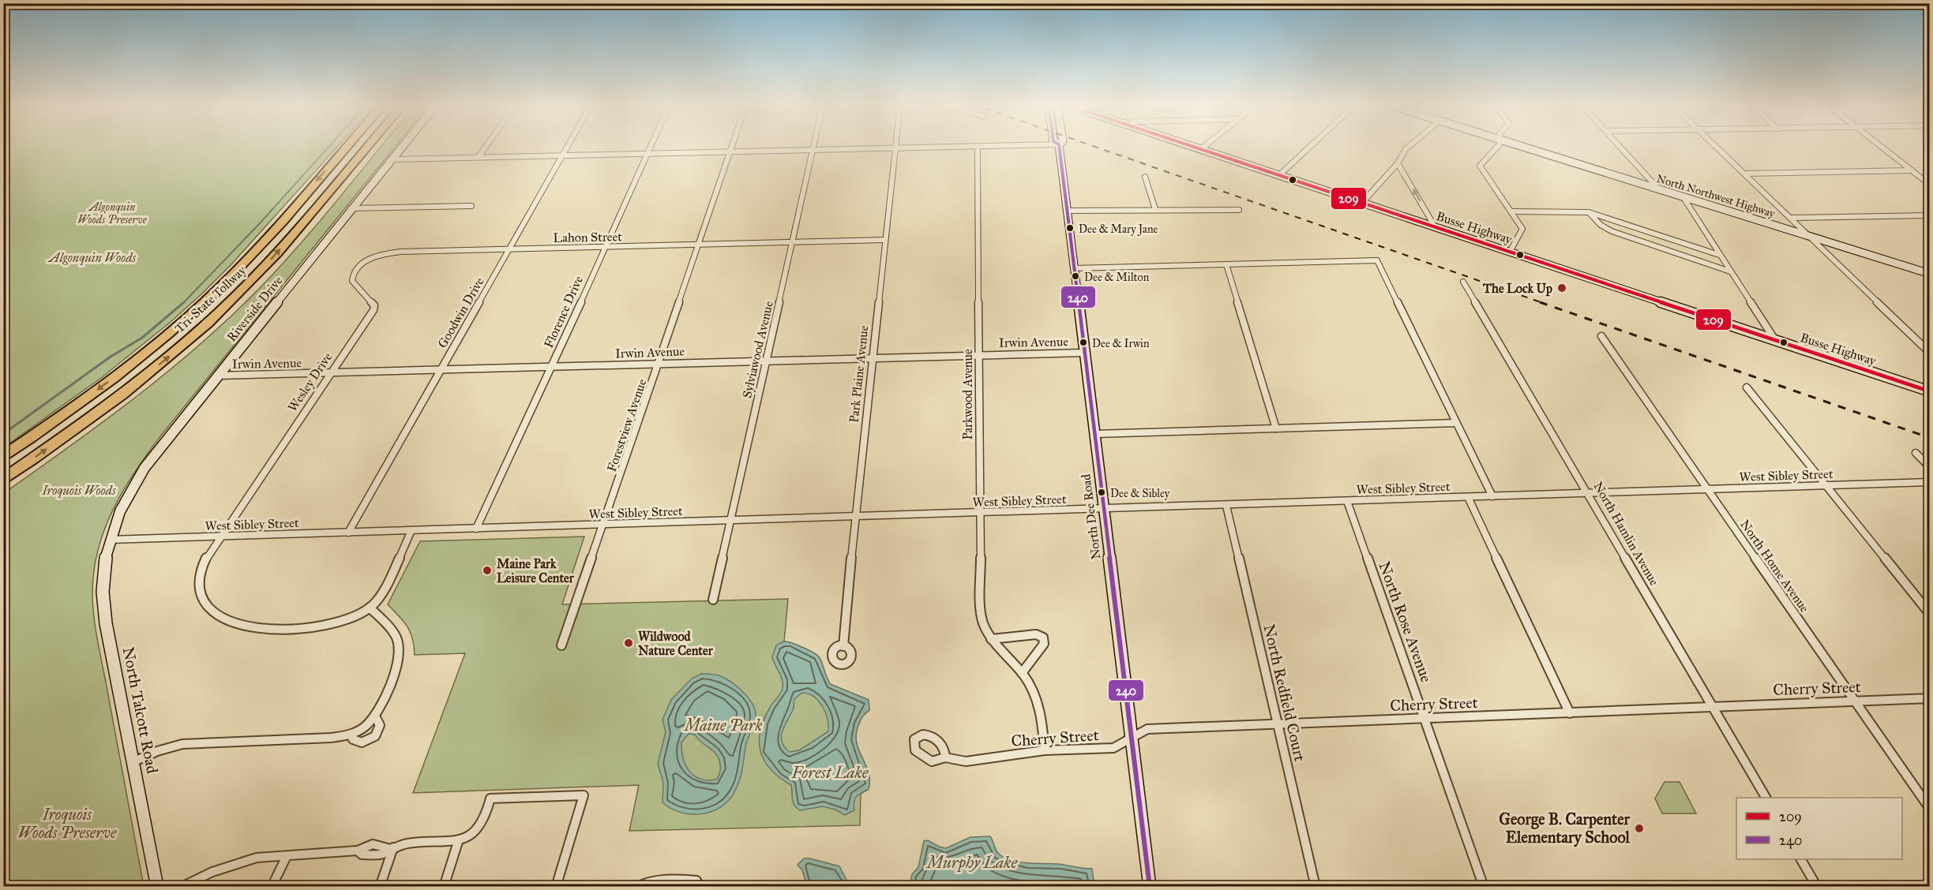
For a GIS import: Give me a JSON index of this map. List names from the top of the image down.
{
  "streets": {
    "highway": ["Tri-State Tollway"],
    "main road": [
      "North Northwest Highway",
      "Busse Highway",
      "Riverside Drive",
      "North Dee Road",
      "North Talcott Road"
    ],
    "street": [
      "Lahon Street",
      "Florence Drive",
      "Goodwin Drive",
      "Irwin Avenue",
      "Sylviawood Avenue",
      "Park Plaine Avenue",
      "Wesley Drive",
      "Parkwood Avenue",
      "Forestview Avenue",
      "West Sibley Street",
      "North Hamlin Avenue",
      "North Home Avenue",
      "North Rose Avenue",
      "Cherry Street",
      "North Redfield Court"
    ]
  },
  "crossings": [
    ["Lahon Street", "Florence Drive"],
    ["Lahon Street", "Goodwin Drive"],
    ["Lahon Street", "Sylviawood Avenue"],
    ["Lahon Street", "Park Plaine Avenue"],
    ["Lahon Street", "Wesley Drive"],
    ["Lahon Street", "Forestview Avenue"],
    ["Riverside Drive", "Irwin Avenue"],
    ["Riverside Drive", "West Sibley Street"],
    ["Riverside Drive", "North Talcott Road"],
    ["Florence Drive", "Irwin Avenue"],
    ["Florence Drive", "West Sibley Street"],
    ["Goodwin Drive", "Irwin Avenue"],
    ["Goodwin Drive", "West Sibley Street"],
    ["Irwin Avenue", "Sylviawood Avenue"],
    ["Irwin Avenue", "Park Plaine Avenue"],
    ["Irwin Avenue", "Wesley Drive"],
    ["Irwin Avenue", "Parkwood Avenue"],
    ["Irwin Avenue", "Forestview Avenue"],
    ["Irwin Avenue", "North Dee Road"],
    ["Sylviawood Avenue", "West Sibley Street"],
    ["Park Plaine Avenue", "West Sibley Street"],
    ["Wesley Drive", "West Sibley Street"],
    ["Parkwood Avenue", "West Sibley Street"],
    ["Parkwood Avenue", "Cherry Street"],
    ["Forestview Avenue", "West Sibley Street"],
    ["West Sibley Street", "North Dee Road"],
    ["West Sibley Street", "North Hamlin Avenue"],
    ["West Sibley Street", "North Home Avenue"],
    ["West Sibley Street", "North Rose Avenue"],
    ["West Sibley Street", "North Redfield Court"],
    ["West Sibley Street", "North Talcott Road"],
    ["North Dee Road", "Cherry Street"],
    ["North Hamlin Avenue", "Cherry Street"],
    ["North Home Avenue", "Cherry Street"],
    ["North Rose Avenue", "Cherry Street"],
    ["Cherry Street", "North Redfield Court"]
  ],
  "water": ["Forest Lake", "Murphy Lake"],
  "parks": [
    "Algonquin Woods Preserve",
    "Algonquin Woods",
    "Iroquois Woods",
    "Maine Park",
    "Iroquois Woods Preserve"
  ],
  "places": [
    "Dee & Mary Jane",
    "Dee & Milton",
    "The Lock Up",
    "Dee & Irwin",
    "Dee & Sibley",
    "Maine Park Leisure Center",
    "Wildwood Nature Center",
    "George B. Carpenter Elementary School"
  ],
  "lines": ["transit line 209", "transit line 240"],
  "legend": ["209", "240"]
}
